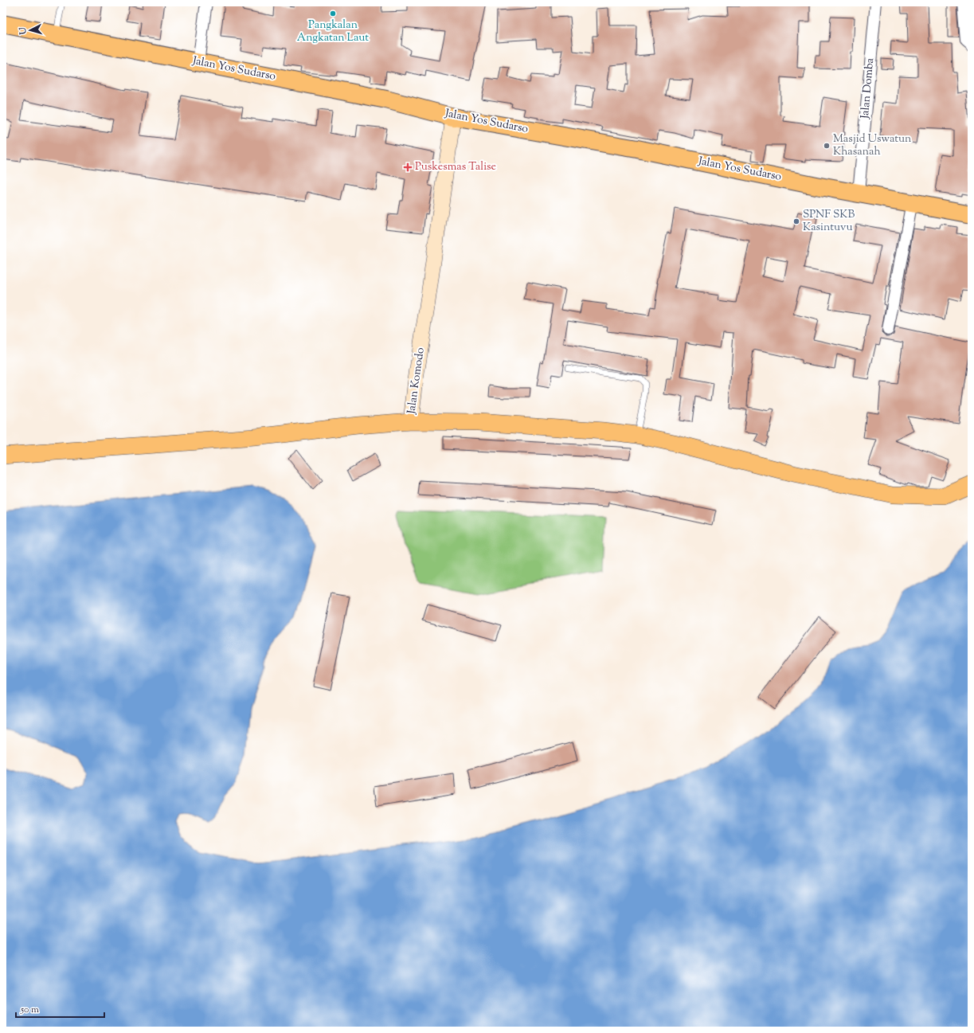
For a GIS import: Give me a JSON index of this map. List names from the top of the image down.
{
  "streets": {
    "highway": ["Jalan Yos Sudarso"],
    "main road": ["Jalan Komodo"],
    "street": ["Jalan Domba"]
  },
  "crossings": [
    ["Jalan Yos Sudarso", "Jalan Domba"],
    ["Jalan Yos Sudarso", "Jalan Komodo"]
  ],
  "places": {
    "other": ["Pangkalan Angkatan Laut", "Masjid Uswatun Khasanah", "SPNF SKB Kasintuvu"],
    "health": ["Puskesmas Talise"]
  },
  "scale_bar": "50 m",
  "north": "left"
}
